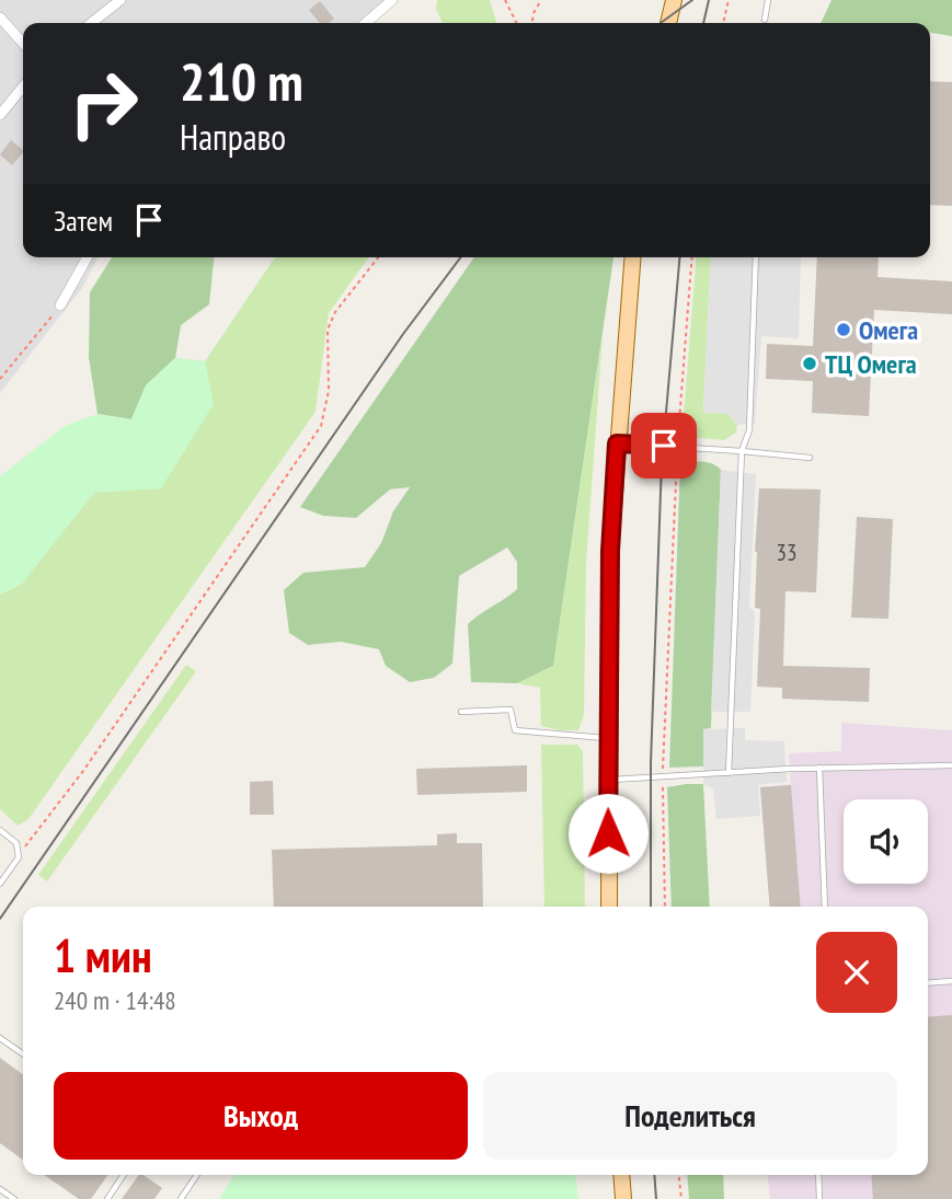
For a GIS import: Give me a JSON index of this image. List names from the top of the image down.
{
  "places": ["Омега", "ТЦ Омега"],
  "house_numbers": ["33"],
  "page": {
    "turn": ["210 m", "Направо"],
    "then": "Затем",
    "heading": ["1 мин", "240 m · 14:48"],
    "buttons": ["Выход", "Поделиться"]
  }
}
